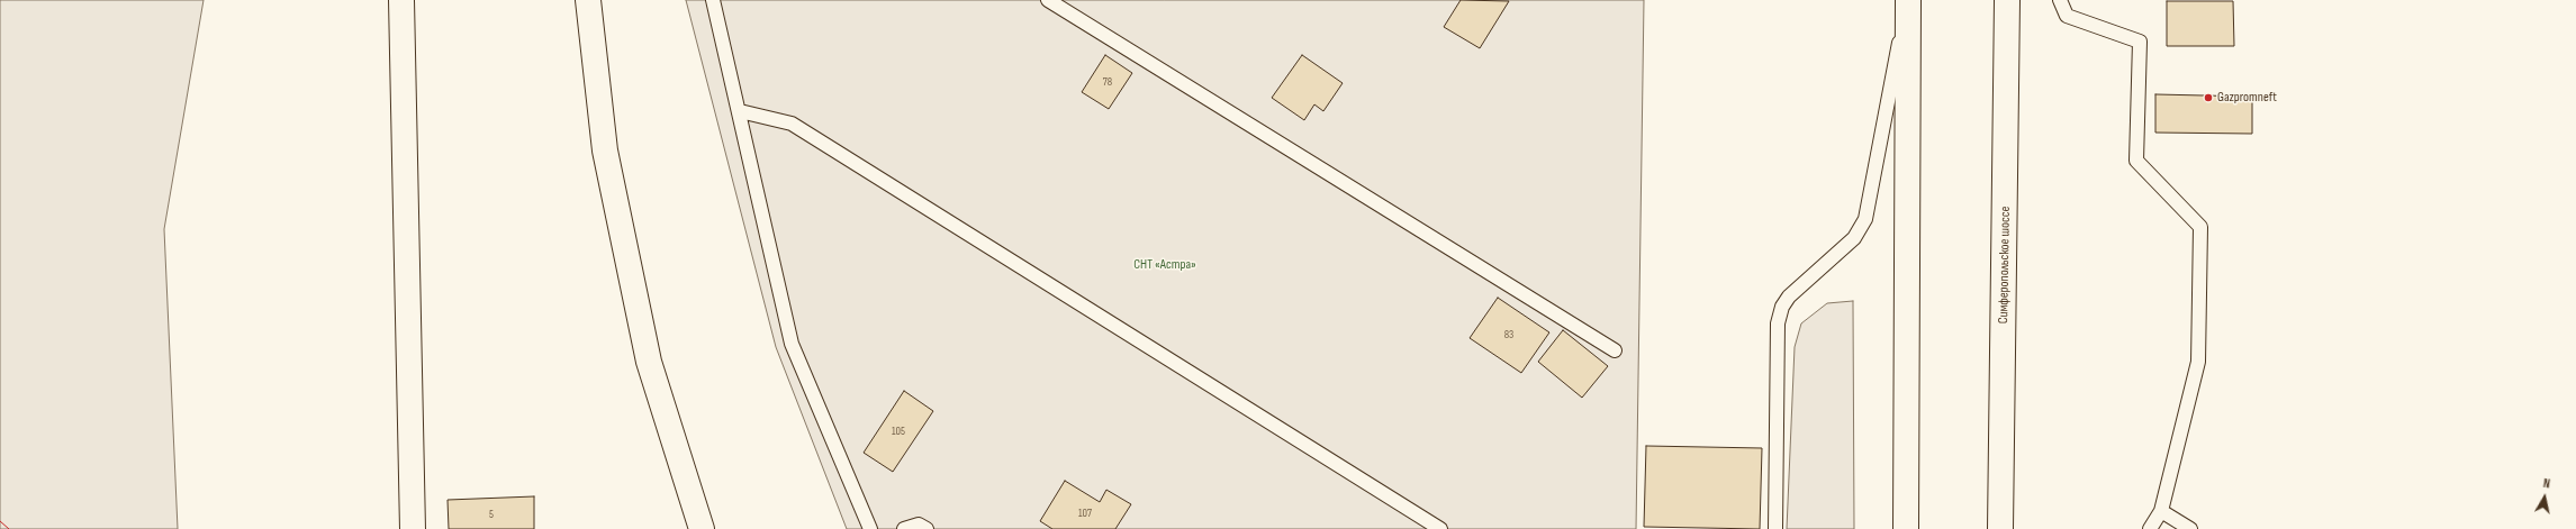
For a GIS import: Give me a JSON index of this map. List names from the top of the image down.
{
  "streets": {
    "main road": ["Симферопольское шоссе"]
  },
  "parks": ["СНТ «Астра»"],
  "places": ["Gazpromneft"],
  "house_numbers": [
    "78",
    "83",
    "105",
    "107",
    "5"
  ],
  "north": "top"
}
